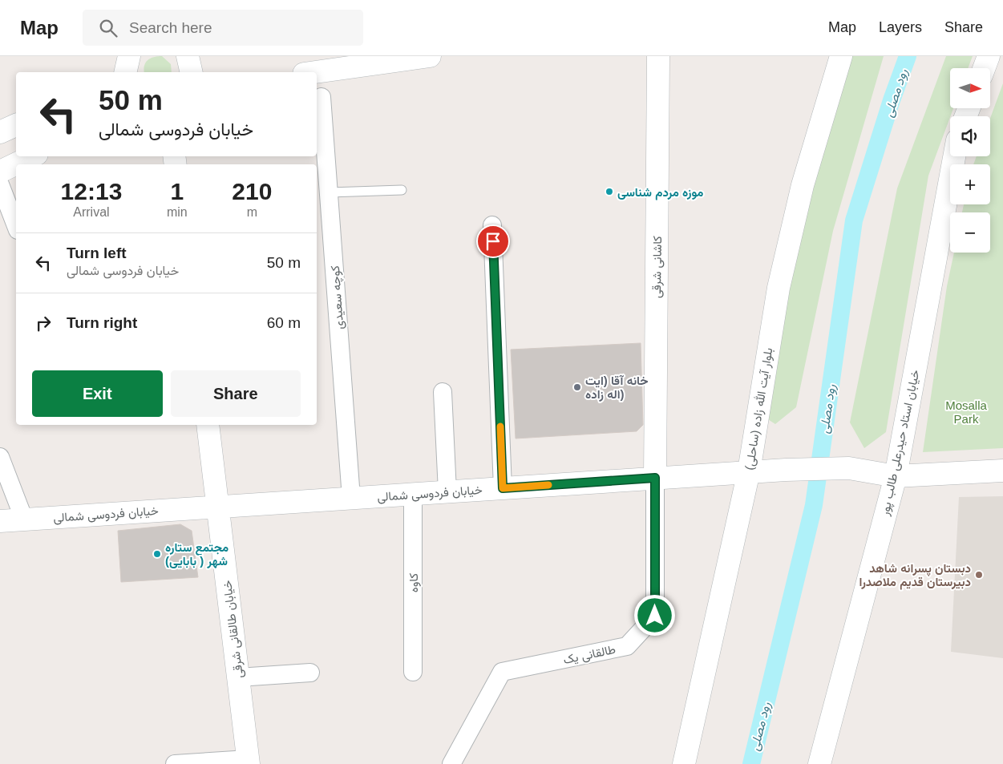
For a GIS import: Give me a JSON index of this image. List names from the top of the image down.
{
  "streets": {
    "street": [
      "کاشانی شرقی",
      "کوچه سعیدی",
      "بلوار آیت الله زاده (ساحلی)",
      "خیابان استاد حیدرعلی طالب پور",
      "خیابان فردوسی شمالی",
      "کاوه",
      "خیابان طالقانی شرقی",
      "طالقانی یک"
    ]
  },
  "crossings": [
    ["کاشانی شرقی", "خیابان فردوسی شمالی"],
    ["کاشانی شرقی", "طالقانی یک"],
    ["کوچه سعیدی", "خیابان فردوسی شمالی"],
    ["بلوار آیت الله زاده (ساحلی)", "خیابان فردوسی شمالی"],
    ["خیابان استاد حیدرعلی طالب پور", "خیابان فردوسی شمالی"],
    ["خیابان فردوسی شمالی", "کاوه"],
    ["خیابان فردوسی شمالی", "خیابان طالقانی شرقی"],
    ["خیابان فردوسی شمالی", "طالقانی یک"]
  ],
  "water": ["رود مصلی"],
  "parks": ["Mosalla Park"],
  "places": [
    "موزه مردم شناسی",
    "خانه آقا (ایت اله زاده)",
    "مجتمع ستاره شهر ( بابایی)",
    "دبستان پسرانه شاهد دبیرستان قدیم ملاصدرا"
  ],
  "north": "right",
  "page": {
    "header": "Map",
    "search": "Search here",
    "nav": ["Map", "Layers", "Share"],
    "map_buttons": ["+", "−"],
    "turn": ["50 m", "خیابان فردوسی شمالی"],
    "eta": [
      "12:13",
      "Arrival",
      "1",
      "min",
      "210",
      "m"
    ],
    "list": [
      {
        "name": "Turn left",
        "note": "خیابان فردوسی شمالی",
        "value": "50 m"
      },
      {
        "name": "Turn right",
        "value": "60 m"
      }
    ],
    "buttons": ["Exit", "Share"]
  }
}
